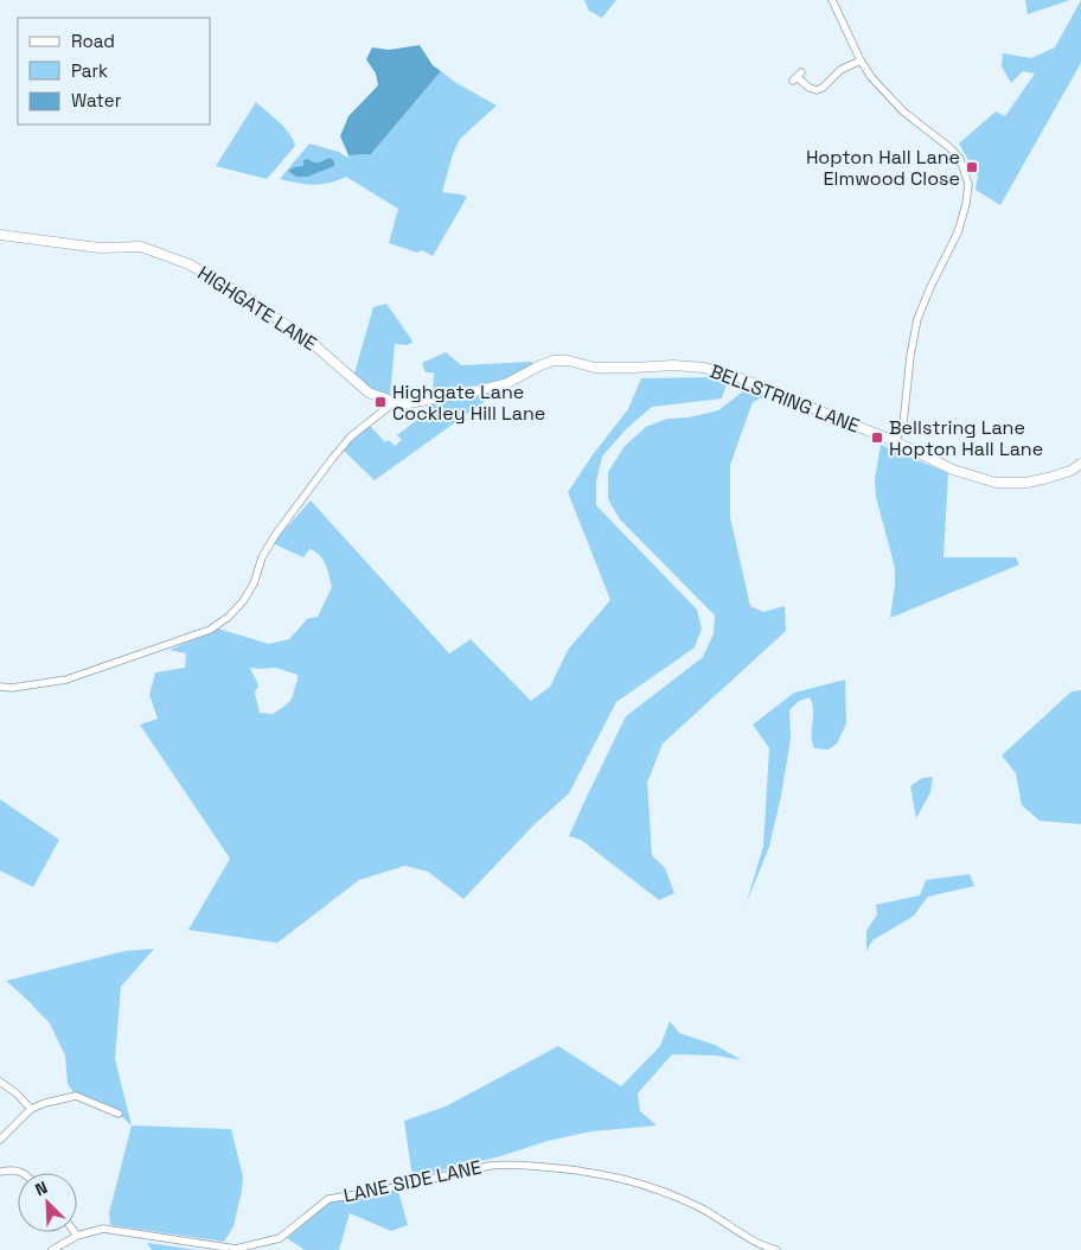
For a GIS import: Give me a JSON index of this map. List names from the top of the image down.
{
  "streets": {
    "main road": ["HIGHGATE LANE", "BELLSTRING LANE"],
    "street": ["LANE SIDE LANE"]
  },
  "crossings": [
    ["HIGHGATE LANE", "BELLSTRING LANE"]
  ],
  "places": {
    "transit": ["Hopton Hall Lane Elmwood Close", "Highgate Lane Cockley Hill Lane", "Bellstring Lane Hopton Hall Lane"]
  },
  "legend": ["Road", "Park", "Water"],
  "north": "top left"
}
